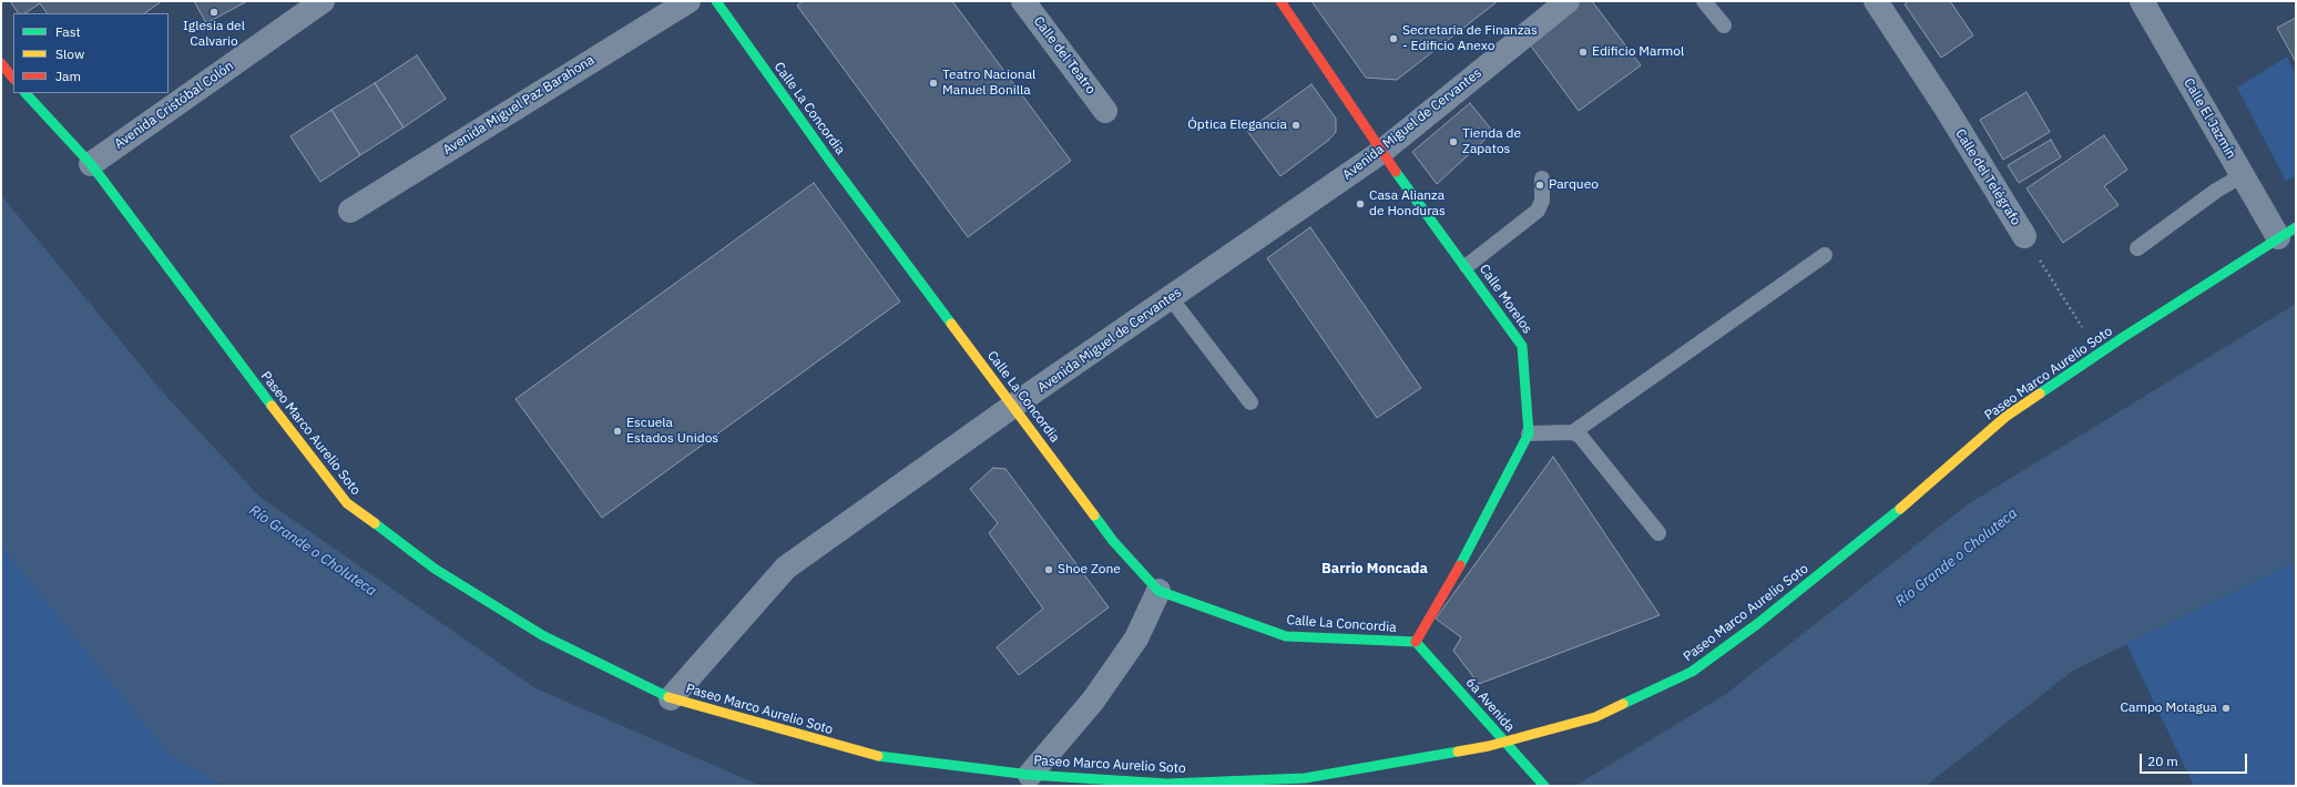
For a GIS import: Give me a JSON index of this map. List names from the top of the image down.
{
  "streets": {
    "street": [
      "Calle del Teatro",
      "Avenida Cristóbal Colón",
      "Avenida Miguel Paz Barahona",
      "Calle La Concordia",
      "Calle El Jazmín",
      "Avenida Miguel de Cervantes",
      "Calle del Telégrafo",
      "Calle Morelos",
      "Paseo Marco Aurelio Soto",
      "6a Avenida"
    ]
  },
  "crossings": [
    ["Avenida Cristóbal Colón", "Paseo Marco Aurelio Soto"],
    ["Calle La Concordia", "Avenida Miguel de Cervantes"],
    ["Calle La Concordia", "6a Avenida"],
    ["Calle El Jazmín", "Paseo Marco Aurelio Soto"],
    ["Avenida Miguel de Cervantes", "Calle Morelos"],
    ["Avenida Miguel de Cervantes", "Paseo Marco Aurelio Soto"],
    ["Calle del Telégrafo", "Paseo Marco Aurelio Soto"]
  ],
  "districts": ["Barrio Moncada"],
  "water": ["Río Grande o Choluteca"],
  "places": [
    "Iglesia del Calvario",
    "Secretaria de Finanzas - Edificio Anexo",
    "Edificio Marmol",
    "Teatro Nacional Manuel Bonilla",
    "Óptica Elegancia",
    "Tienda de Zapatos",
    "Parqueo",
    "Casa Alianza de Honduras",
    "Escuela Estados Unidos",
    "Shoe Zone",
    "Campo Motagua"
  ],
  "legend": ["Fast", "Slow", "Jam"],
  "scale_bar": "20 m"
}
